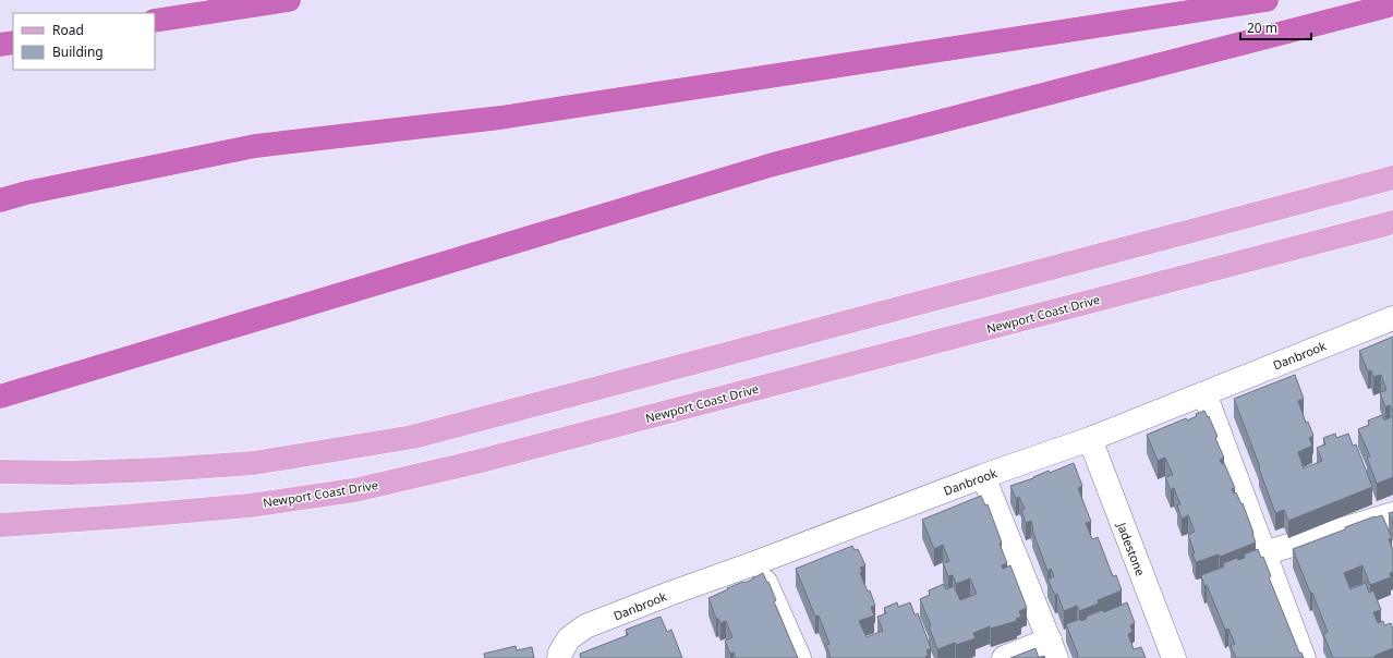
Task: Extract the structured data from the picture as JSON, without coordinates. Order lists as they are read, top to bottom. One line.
{"streets":{"main road":["Newport Coast Drive"],"street":["Danbrook","Jadestone"]},"crossings":[["Danbrook","Jadestone"]],"legend":["Road","Building"],"scale_bar":"20 m"}
